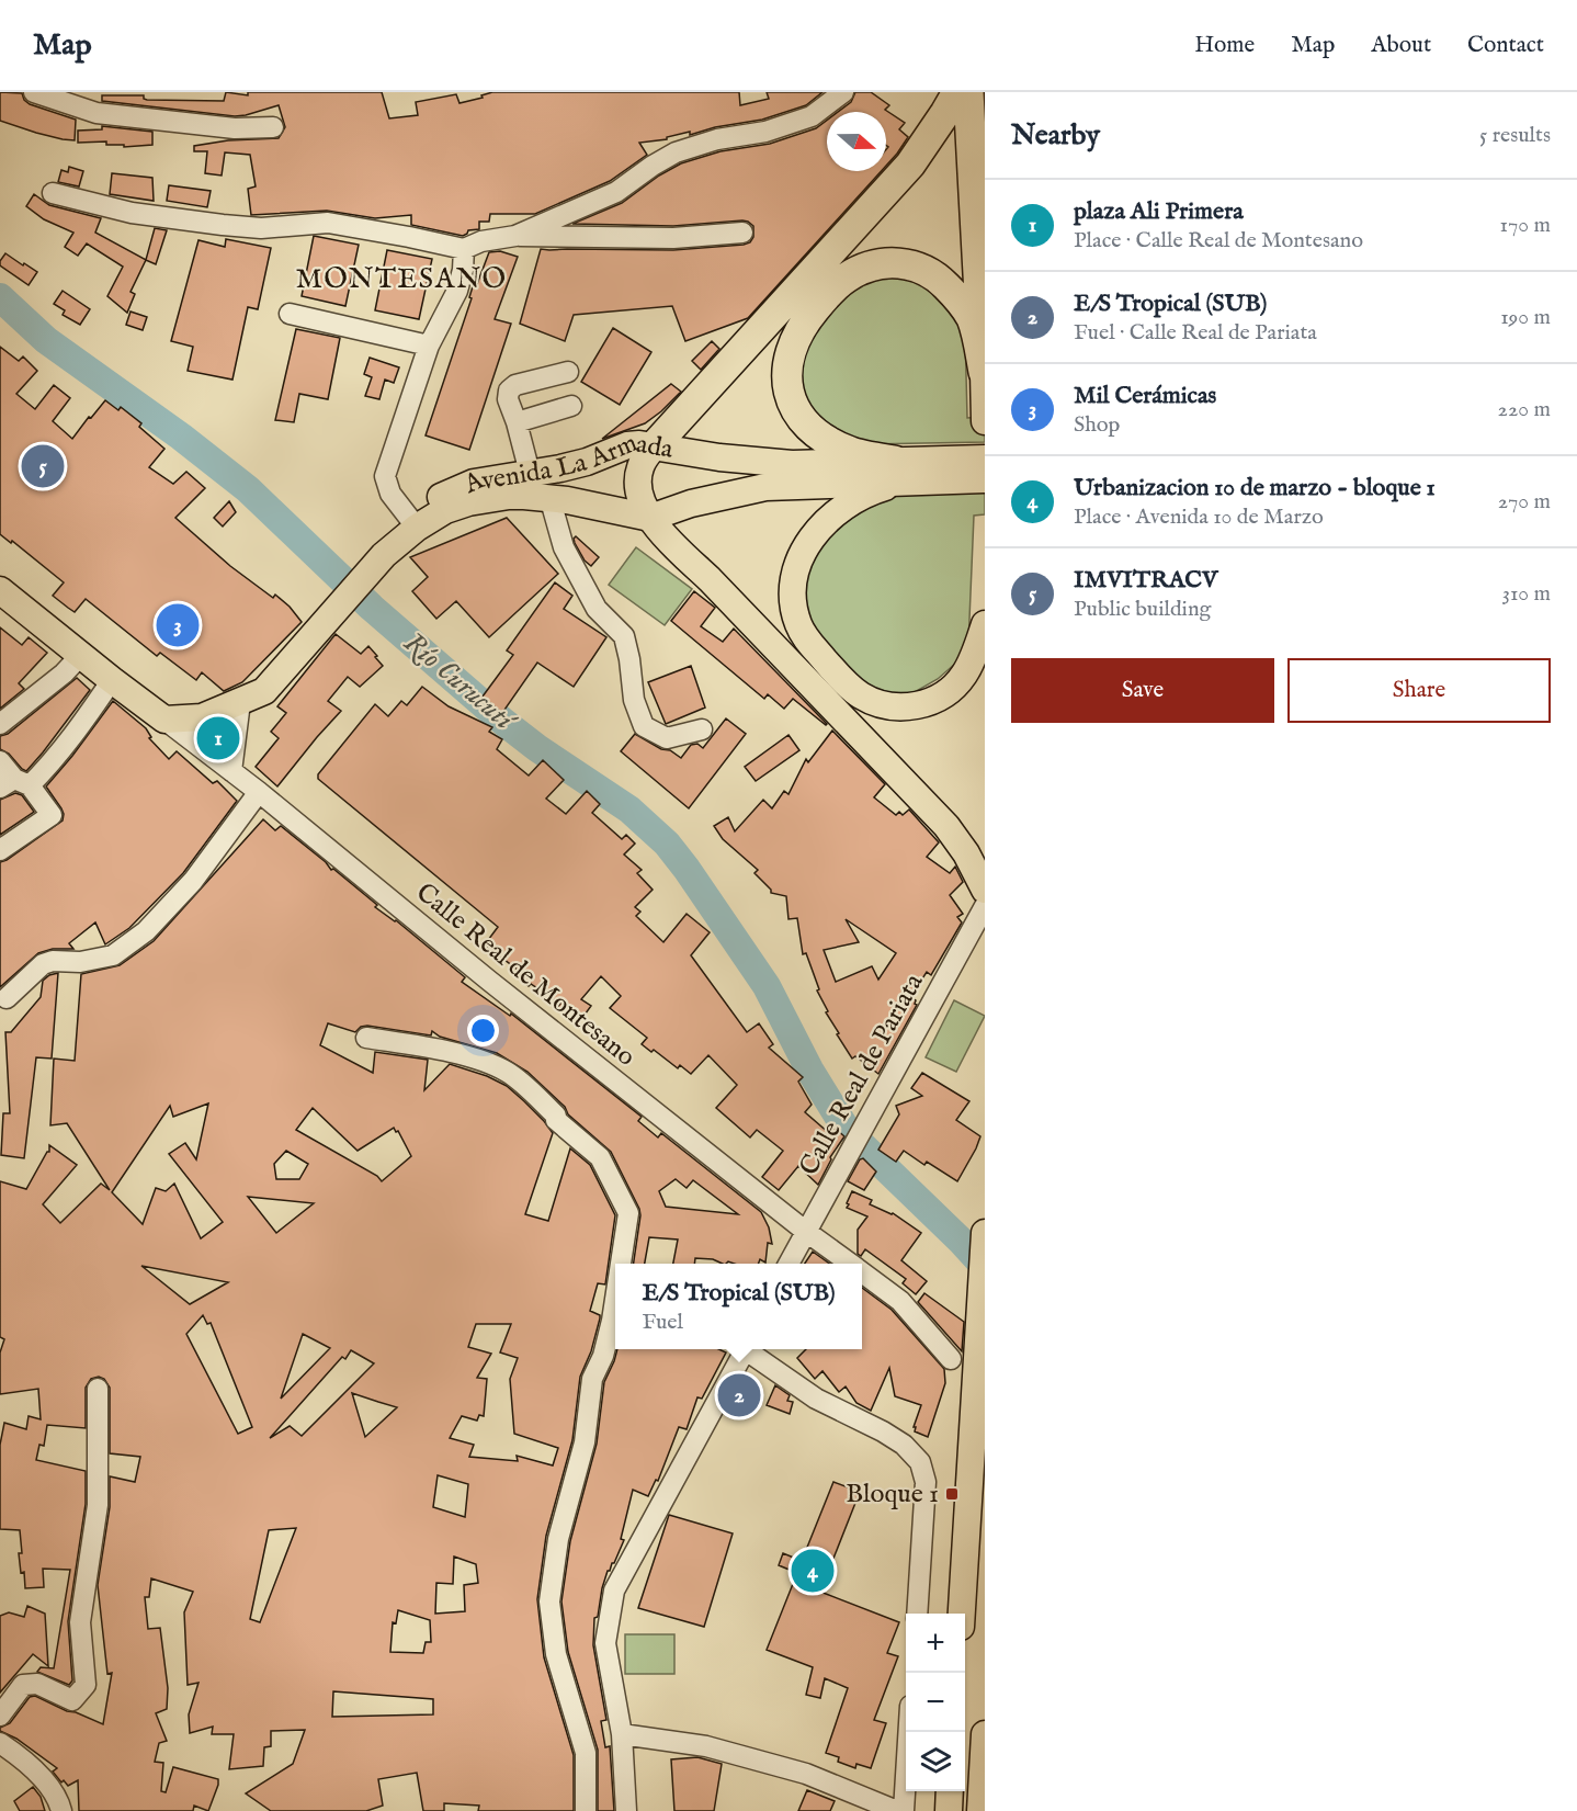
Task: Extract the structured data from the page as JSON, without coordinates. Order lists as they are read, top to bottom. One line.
{"streets":{"main road":["Avenida La Armada"],"street":["Calle Real de Montesano","Calle Real de Pariata"]},"crossings":[["Avenida La Armada","Calle Real de Montesano"],["Calle Real de Montesano","Calle Real de Pariata"]],"districts":["MONTESANO"],"water":["Río Curucutí"],"places":{"transit":["Bloque 1"]},"north":"right","page":{"header":"Map","nav":["Home","Map","About","Contact"],"heading":["Nearby","5 results"],"list":[{"mark":"1","name":"plaza Ali Primera","note":"Place · Calle Real de Montesano","value":"170 m"},{"mark":"2","name":"E/S Tropical (SUB)","note":"Fuel · Calle Real de Pariata","value":"190 m"},{"mark":"3","name":"Mil Cerámicas","note":"Shop","value":"220 m"},{"mark":"4","name":"Urbanizacion 10 de marzo - bloque 1","note":"Place · Avenida 10 de Marzo","value":"270 m"},{"mark":"5","name":"IMVITRACV","note":"Public building","value":"310 m"}],"pins":["5","3","1","2","4"],"buttons":["Save","Share"],"popup":["E/S Tropical (SUB)","Fuel"],"map_buttons":["+","−"]}}
